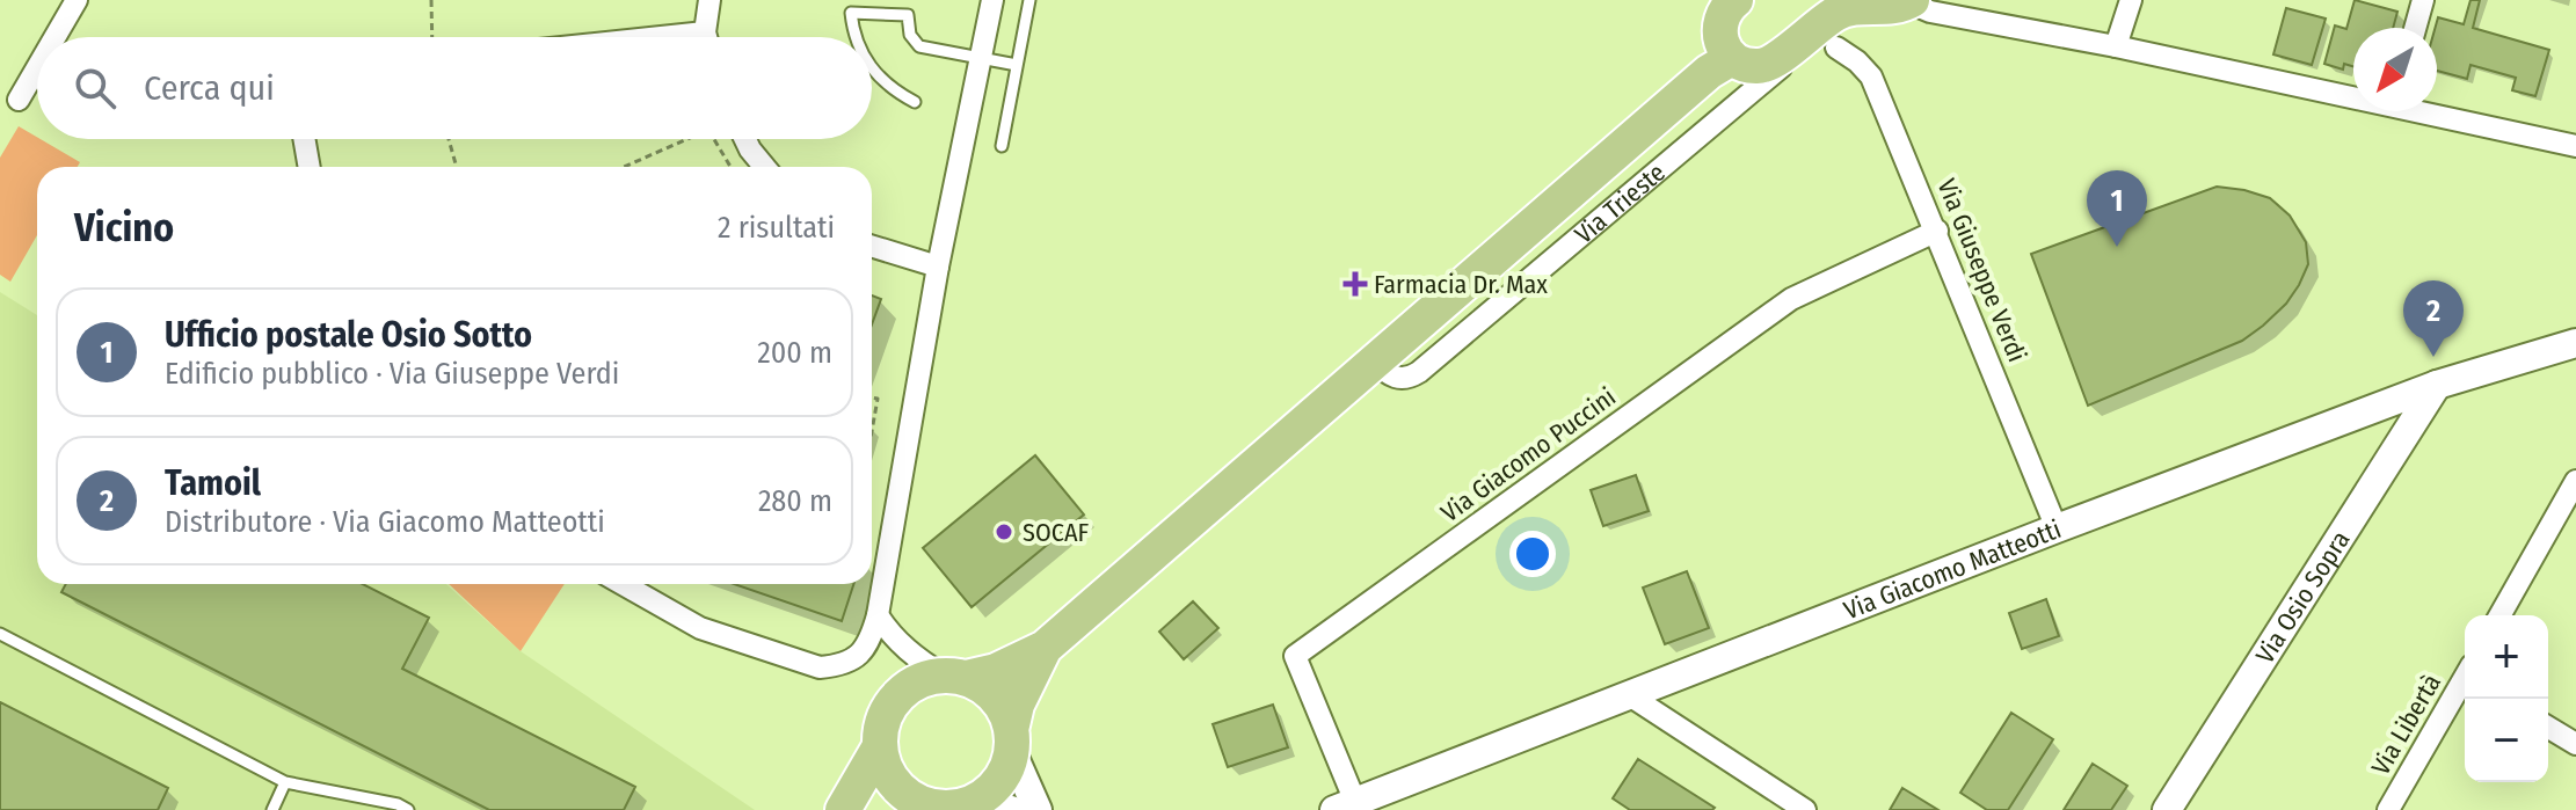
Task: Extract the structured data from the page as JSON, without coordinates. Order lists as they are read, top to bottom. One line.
{"streets":{"main road":["Via Trieste"],"street":["Via Giuseppe Verdi","Via Giacomo Puccini","Via Giacomo Matteotti","Via Osio Sopra","Via Libertà"]},"crossings":[["Via Trieste","Via Giuseppe Verdi"],["Via Giuseppe Verdi","Via Giacomo Puccini"],["Via Giuseppe Verdi","Via Giacomo Matteotti"],["Via Giacomo Puccini","Via Giacomo Matteotti"],["Via Giacomo Matteotti","Via Osio Sopra"]],"places":{"health":["Farmacia Dr. Max"],"other":["SOCAF"]},"north":"bottom left","page":{"search":"Cerca qui","heading":["Vicino","2 risultati"],"pins":["1","2"],"list":[{"mark":"1","name":"Ufficio postale Osio Sotto","note":"Edificio pubblico · Via Giuseppe Verdi","value":"200 m"},{"mark":"2","name":"Tamoil","note":"Distributore · Via Giacomo Matteotti","value":"280 m"}],"map_buttons":["+","−"]}}
